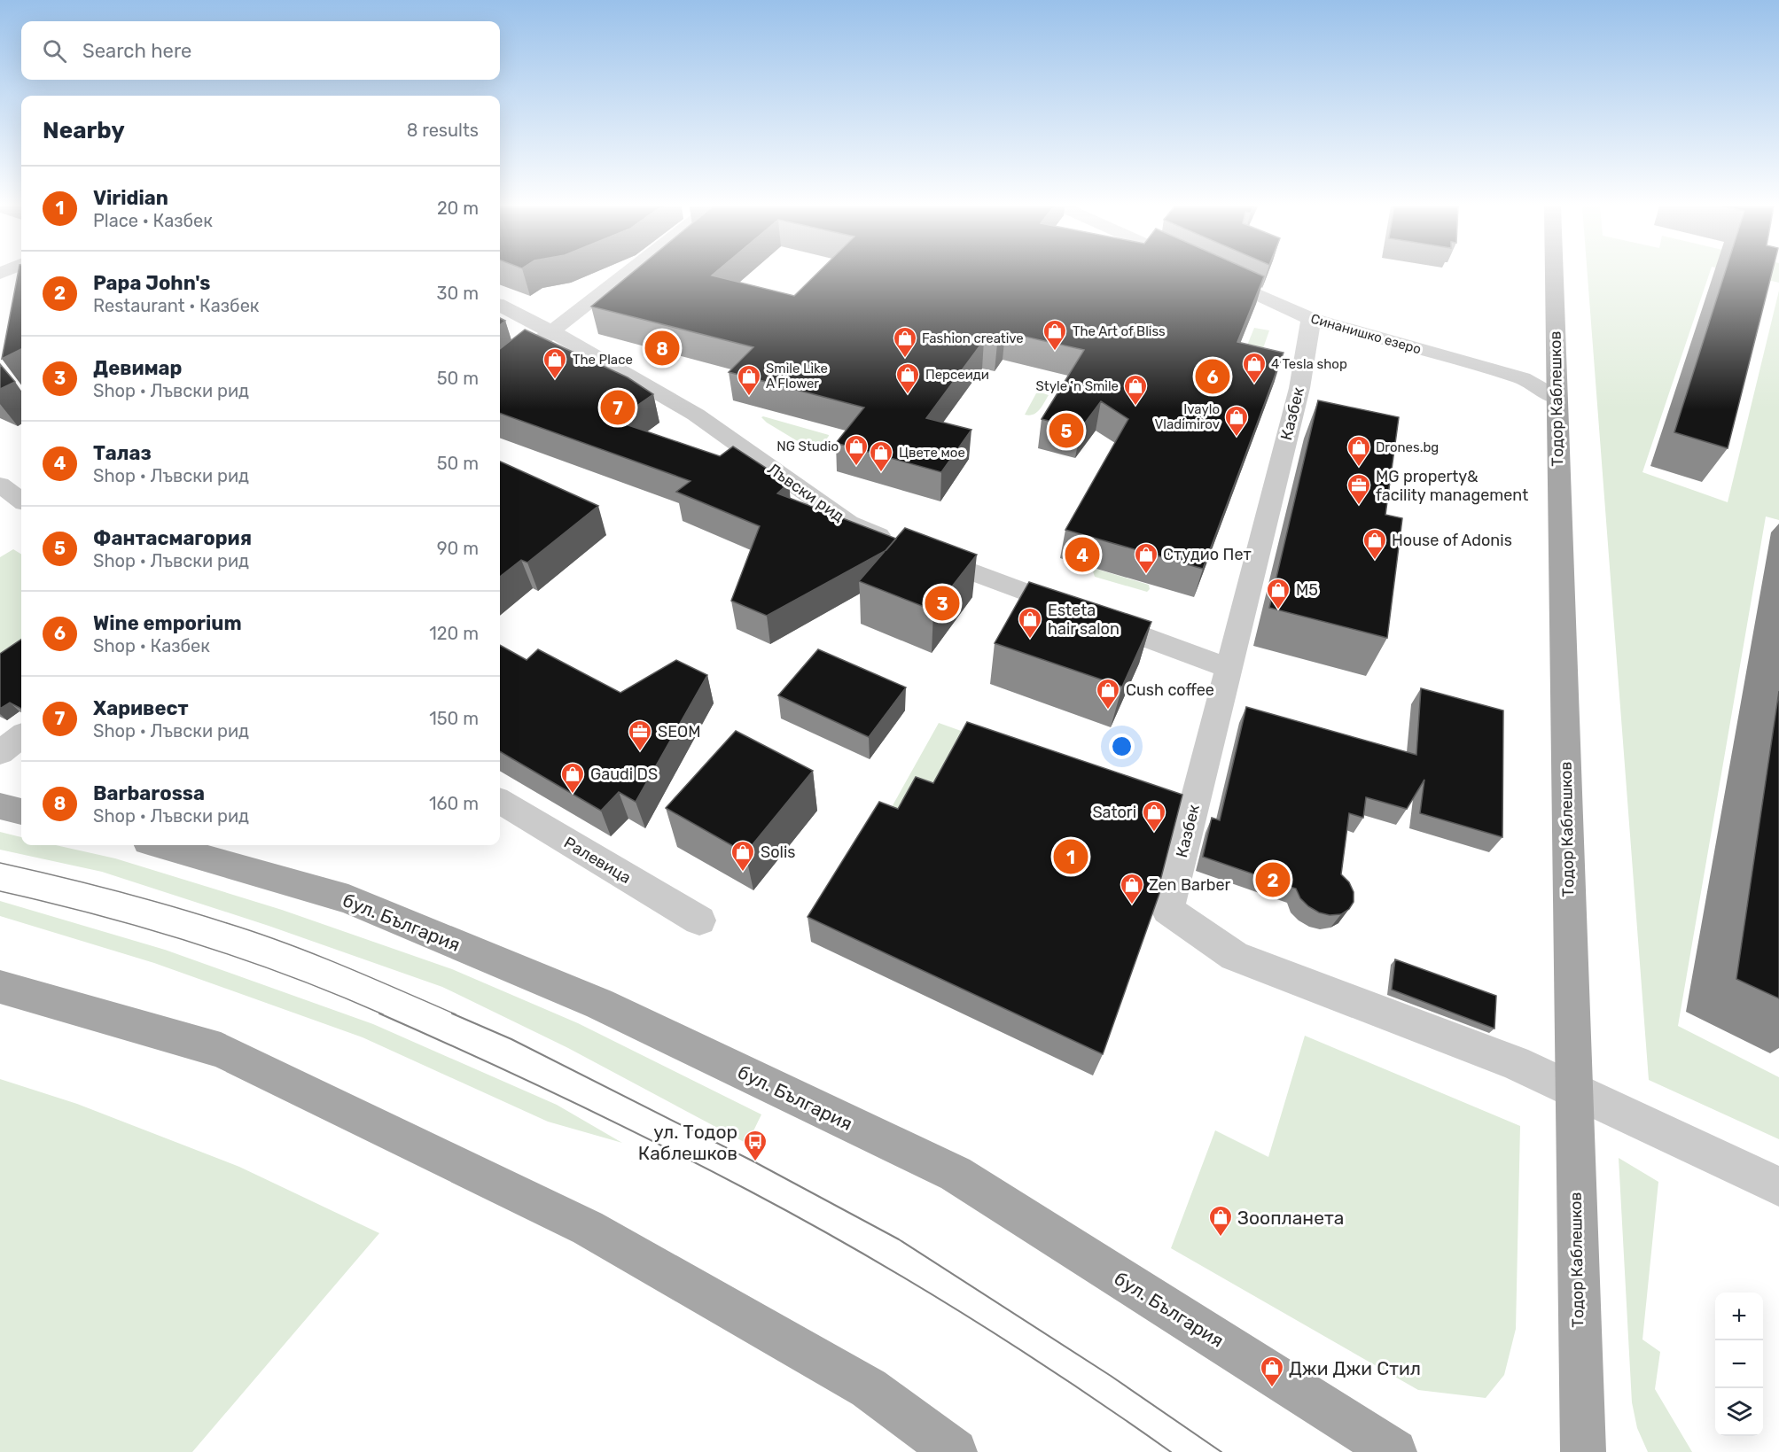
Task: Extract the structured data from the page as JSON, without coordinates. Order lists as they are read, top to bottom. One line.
{"streets":{"main road":["Тодор Каблешков","бул. България"],"street":["Синанишко езеро","Казбек","Лъвски рид","Ралевица"]},"crossings":[["Синанишко езеро","Тодор Каблешков"],["Синанишко езеро","Казбек"],["Тодор Каблешков","Казбек"],["Казбек","Лъвски рид"]],"places":{"shop":["The Art of Bliss","Fashion creative","The Place","4 Tesla shop","Персеиди","Smile Like A Flower","Style 'n Smile","Ivaylo Vladimirov","NG Studio","Drones.bg","Цвете мое","House of Adonis","Студио Пет","M5","Esteta hair salon","Cush coffee","Gaudi DS","Satori","Solis","Zen Barber","Зоопланета","Джи Джи Стил"],"office":["MG property& facility management","SEOM"],"bus stop":["ул. Тодор Каблешков"]},"page":{"search":"Search here","heading":["Nearby","8 results"],"list":[{"mark":"1","name":"Viridian","note":"Place · Казбек","value":"20 m"},{"mark":"2","name":"Papa John's","note":"Restaurant · Казбек","value":"30 m"},{"mark":"3","name":"Девимар","note":"Shop · Лъвски рид","value":"50 m"},{"mark":"4","name":"Талаз","note":"Shop · Лъвски рид","value":"50 m"},{"mark":"5","name":"Фантасмагория","note":"Shop · Лъвски рид","value":"90 m"},{"mark":"6","name":"Wine emporium","note":"Shop · Казбек","value":"120 m"},{"mark":"7","name":"Харивест","note":"Shop · Лъвски рид","value":"150 m"},{"mark":"8","name":"Barbarossa","note":"Shop · Лъвски рид","value":"160 m"}],"pins":["8","6","7","5","4","3","1","2"],"map_buttons":["+","−"]}}
